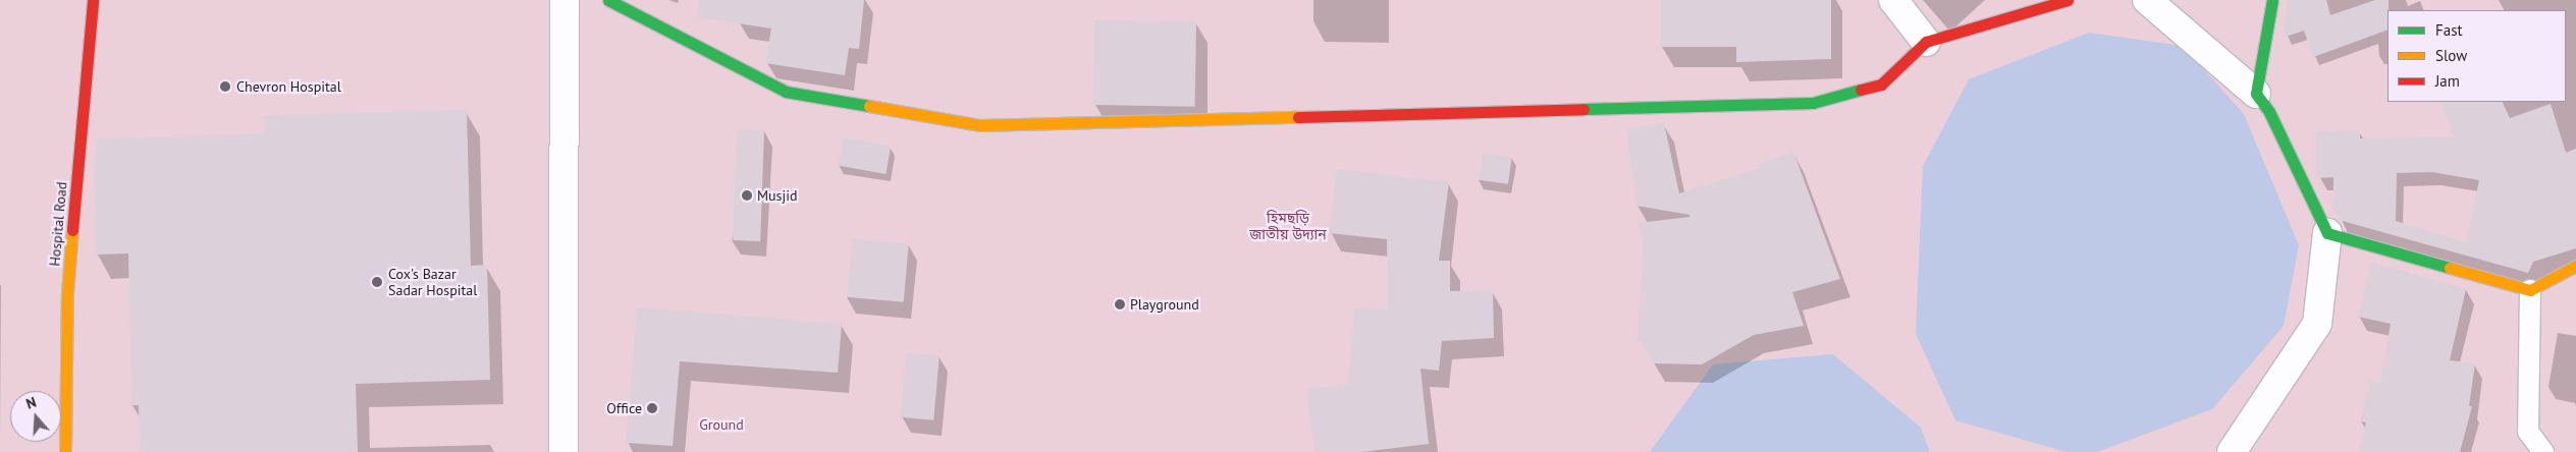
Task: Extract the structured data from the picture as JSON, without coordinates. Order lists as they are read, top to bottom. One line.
{"streets":{"street":["Hospital Road"]},"parks":["হিমছড়ি জাতীয় উদ্যান","Ground"],"places":["Chevron Hospital","Musjid","Cox's Bazar Sadar Hospital","Playground","Office"],"legend":["Fast","Slow","Jam"],"north":"top"}
